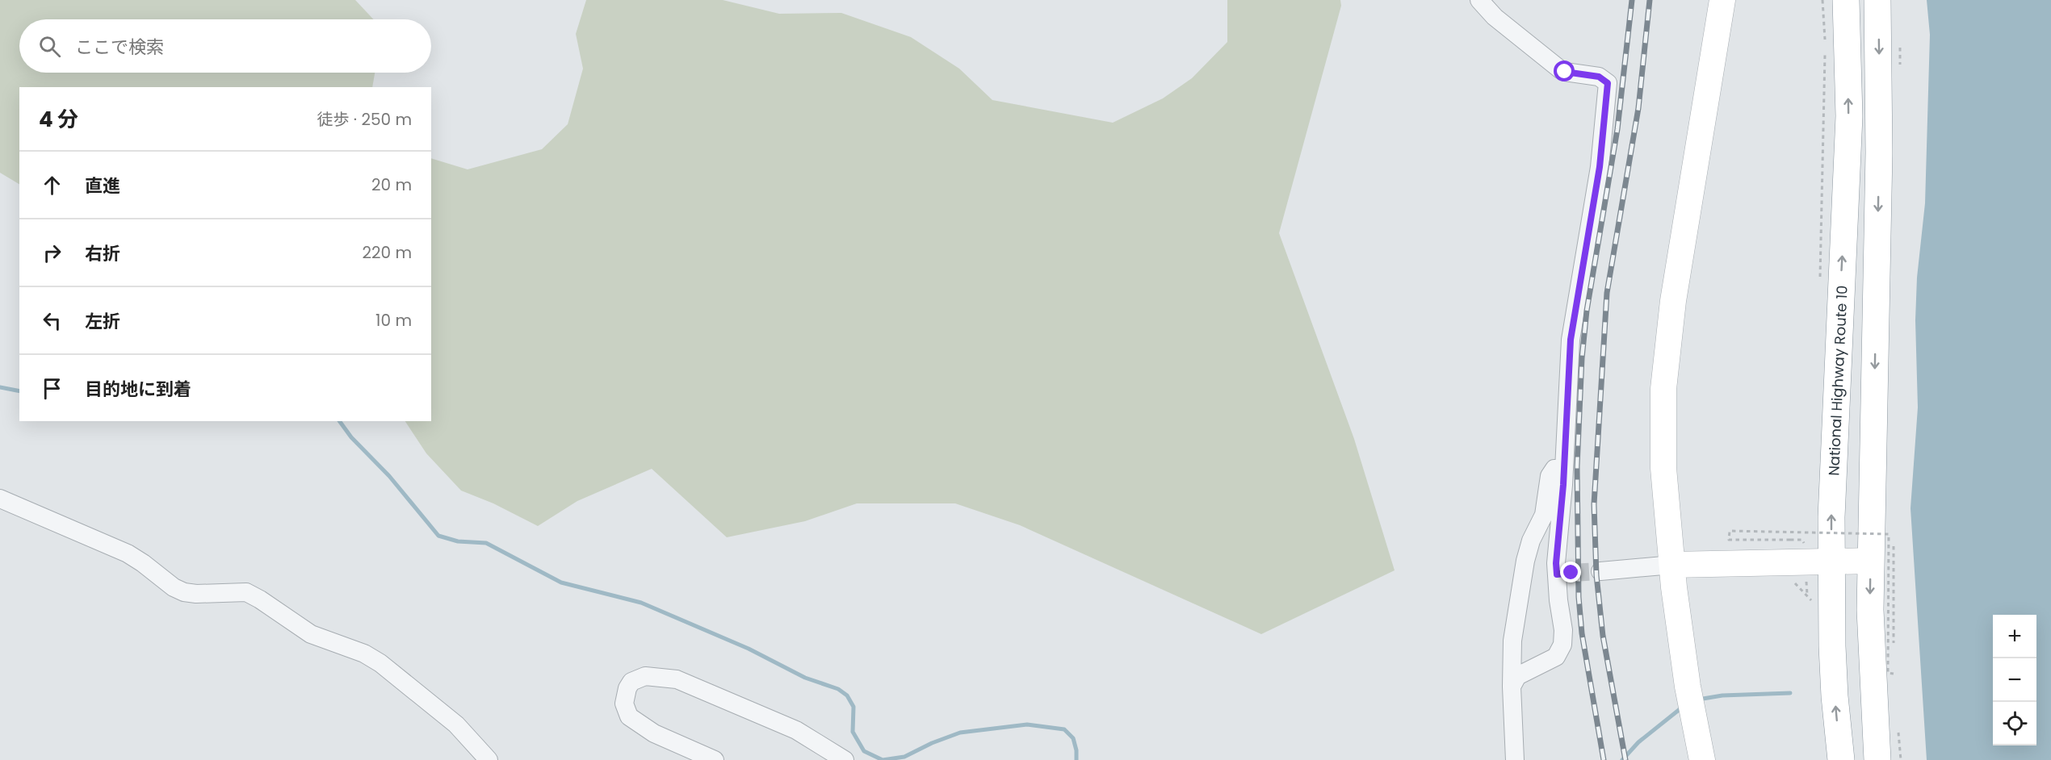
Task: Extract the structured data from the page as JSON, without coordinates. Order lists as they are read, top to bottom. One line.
{"streets":{"highway":["National Highway Route 10"]},"page":{"search":"ここで検索","heading":["4 分","徒歩 · 250 m"],"list":[["直進","20 m"],["右折","220 m"],["左折","10 m"],"目的地に到着"],"map_buttons":["+","−"]}}
